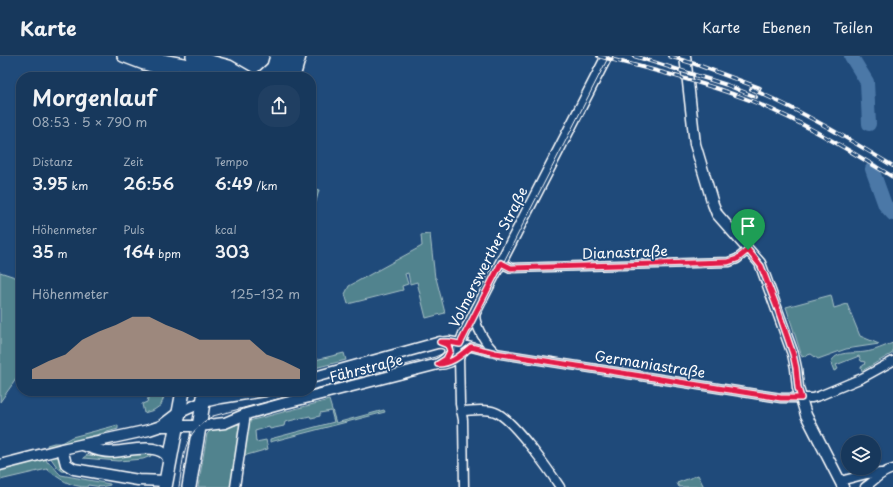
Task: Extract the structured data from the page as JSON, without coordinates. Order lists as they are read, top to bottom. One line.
{"streets":{"street":["Dianastraße","Volmerswerther Straße","Germaniastraße","Fährstraße"]},"crossings":[["Dianastraße","Volmerswerther Straße"],["Volmerswerther Straße","Germaniastraße"],["Volmerswerther Straße","Fährstraße"],["Germaniastraße","Fährstraße"]],"page":{"header":"Karte","nav":["Karte","Ebenen","Teilen"],"heading":["Morgenlauf","08:53 · 5 × 790 m"],"stats":[["Distanz","3.95 km"],["Zeit","26:56"],["Tempo","6:49 /km"],["Höhenmeter","35 m"],["Puls","164 bpm"],["kcal","303"]],"chart":["Höhenmeter","125–132 m"]}}
